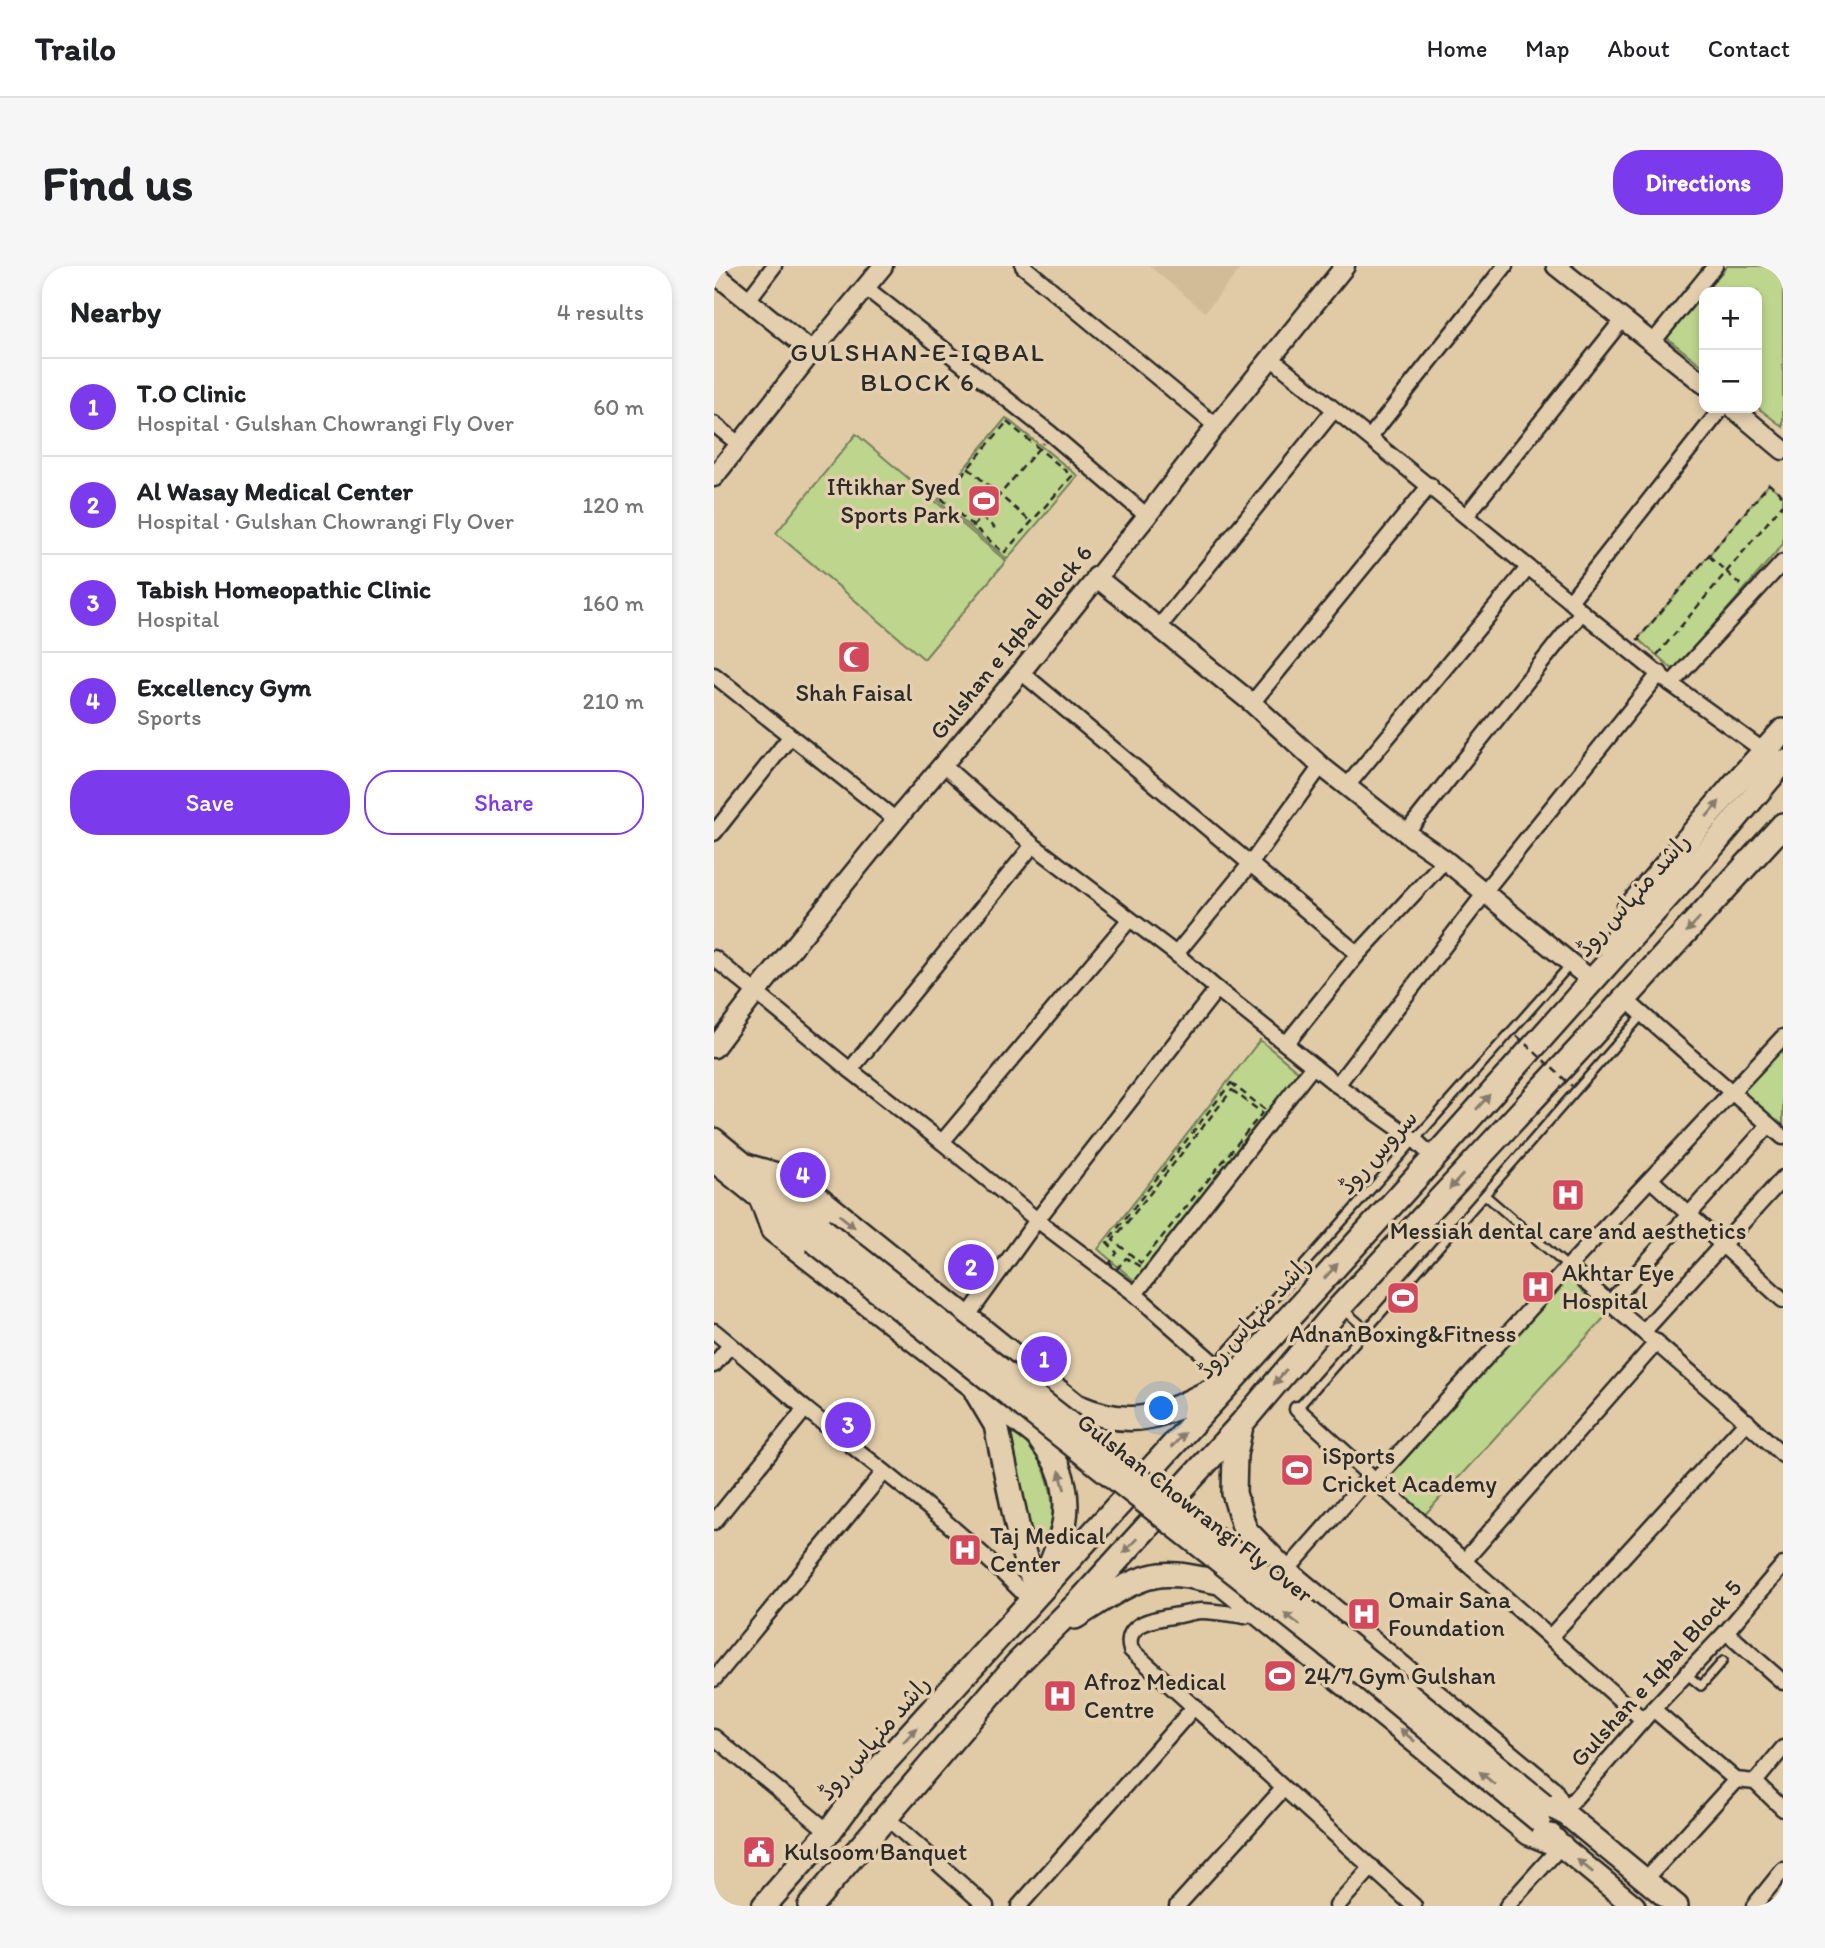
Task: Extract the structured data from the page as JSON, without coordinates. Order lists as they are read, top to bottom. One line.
{"streets":{"main road":["راشد منہاس روڈ","Gulshan Chowrangi Fly Over"],"street":["Gulshan e Iqbal Block 6","Gulshan e Iqbal Block 5"],"lane":["سروس روڈ"]},"crossings":[["Gulshan Chowrangi Fly Over","Gulshan e Iqbal Block 5"]],"districts":["GULSHAN-E-IQBAL BLOCK 6"],"places":{"sports":["Iftikhar Syed Sports Park","AdnanBoxing&Fitness","iSports Cricket Academy","24/7 Gym Gulshan"],"mosque":["Shah Faisal"],"hospital":["Messiah dental care and aesthetics","Akhtar Eye Hospital","Taj Medical Center","Omair Sana Foundation","Afroz Medical Centre"],"public building":["Kulsoom Banquet"]},"page":{"header":"Trailo","nav":["Home","Map","About","Contact"],"buttons":["Directions",["Save","Share"]],"title":"Find us","heading":["Nearby","4 results"],"map_buttons":["+","−"],"list":[{"mark":"1","name":"T.O Clinic","note":"Hospital · Gulshan Chowrangi Fly Over","value":"60 m"},{"mark":"2","name":"Al Wasay Medical Center","note":"Hospital · Gulshan Chowrangi Fly Over","value":"120 m"},{"mark":"3","name":"Tabish Homeopathic Clinic","note":"Hospital","value":"160 m"},{"mark":"4","name":"Excellency Gym","note":"Sports","value":"210 m"}],"pins":["4","2","1","3"]}}
